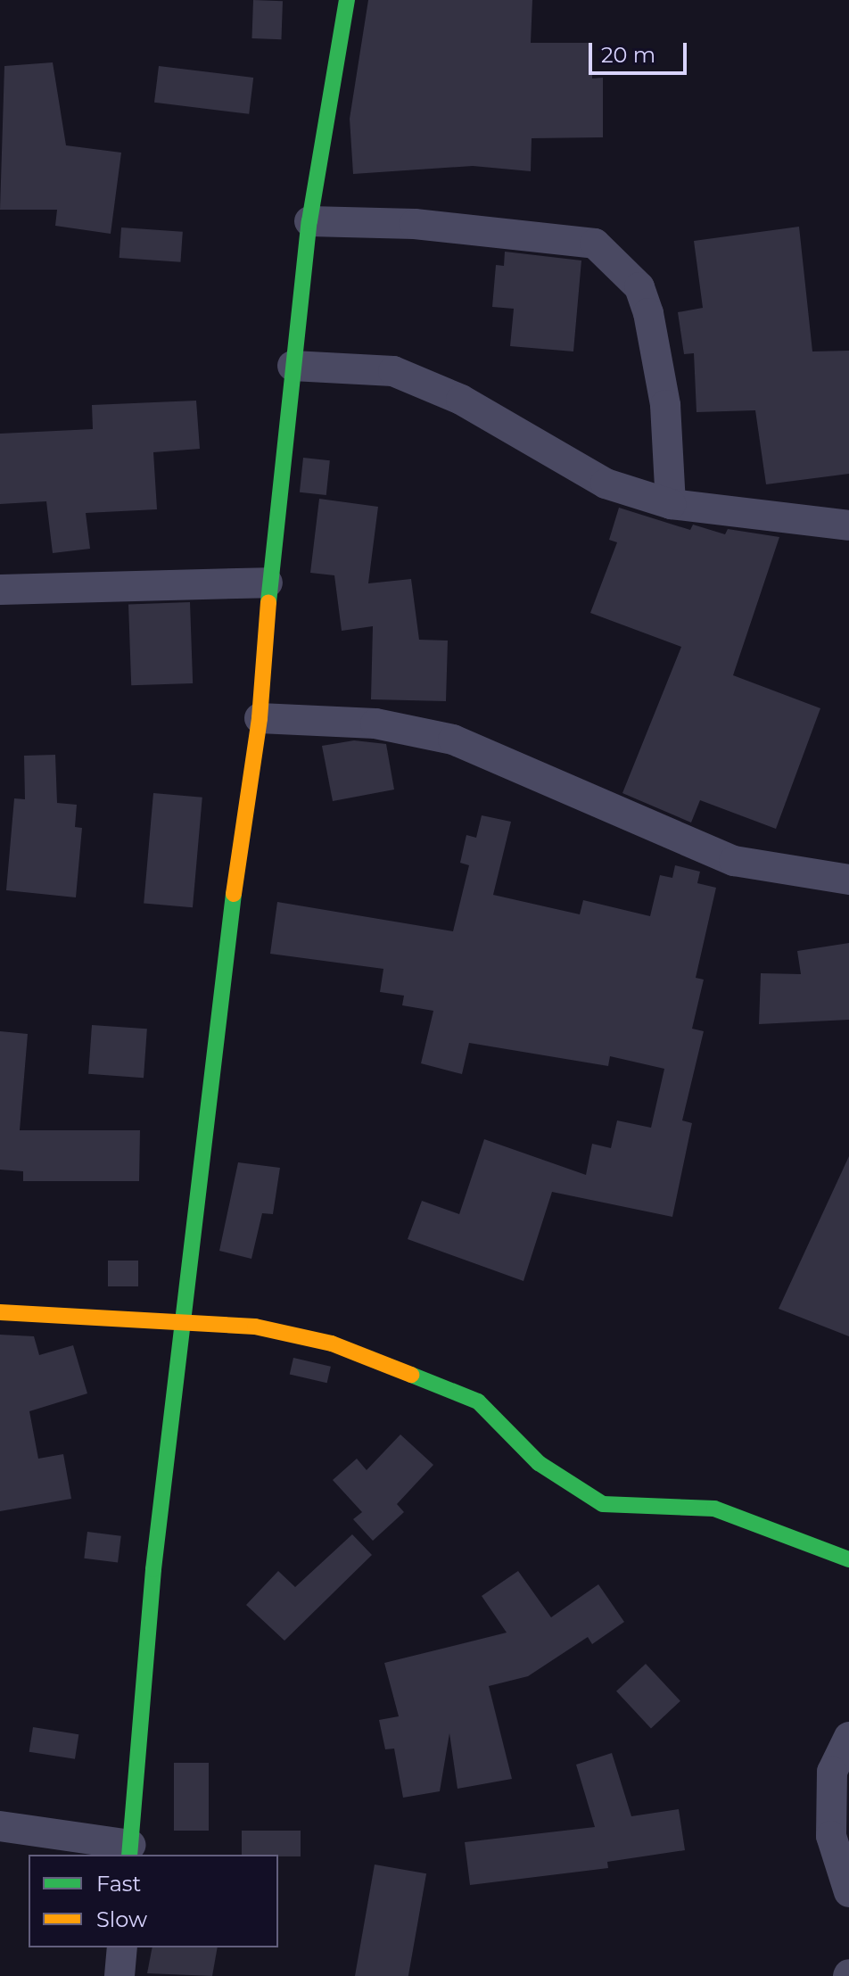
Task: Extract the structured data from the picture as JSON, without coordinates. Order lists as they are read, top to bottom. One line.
{"legend":["Fast","Slow"],"scale_bar":"20 m"}
